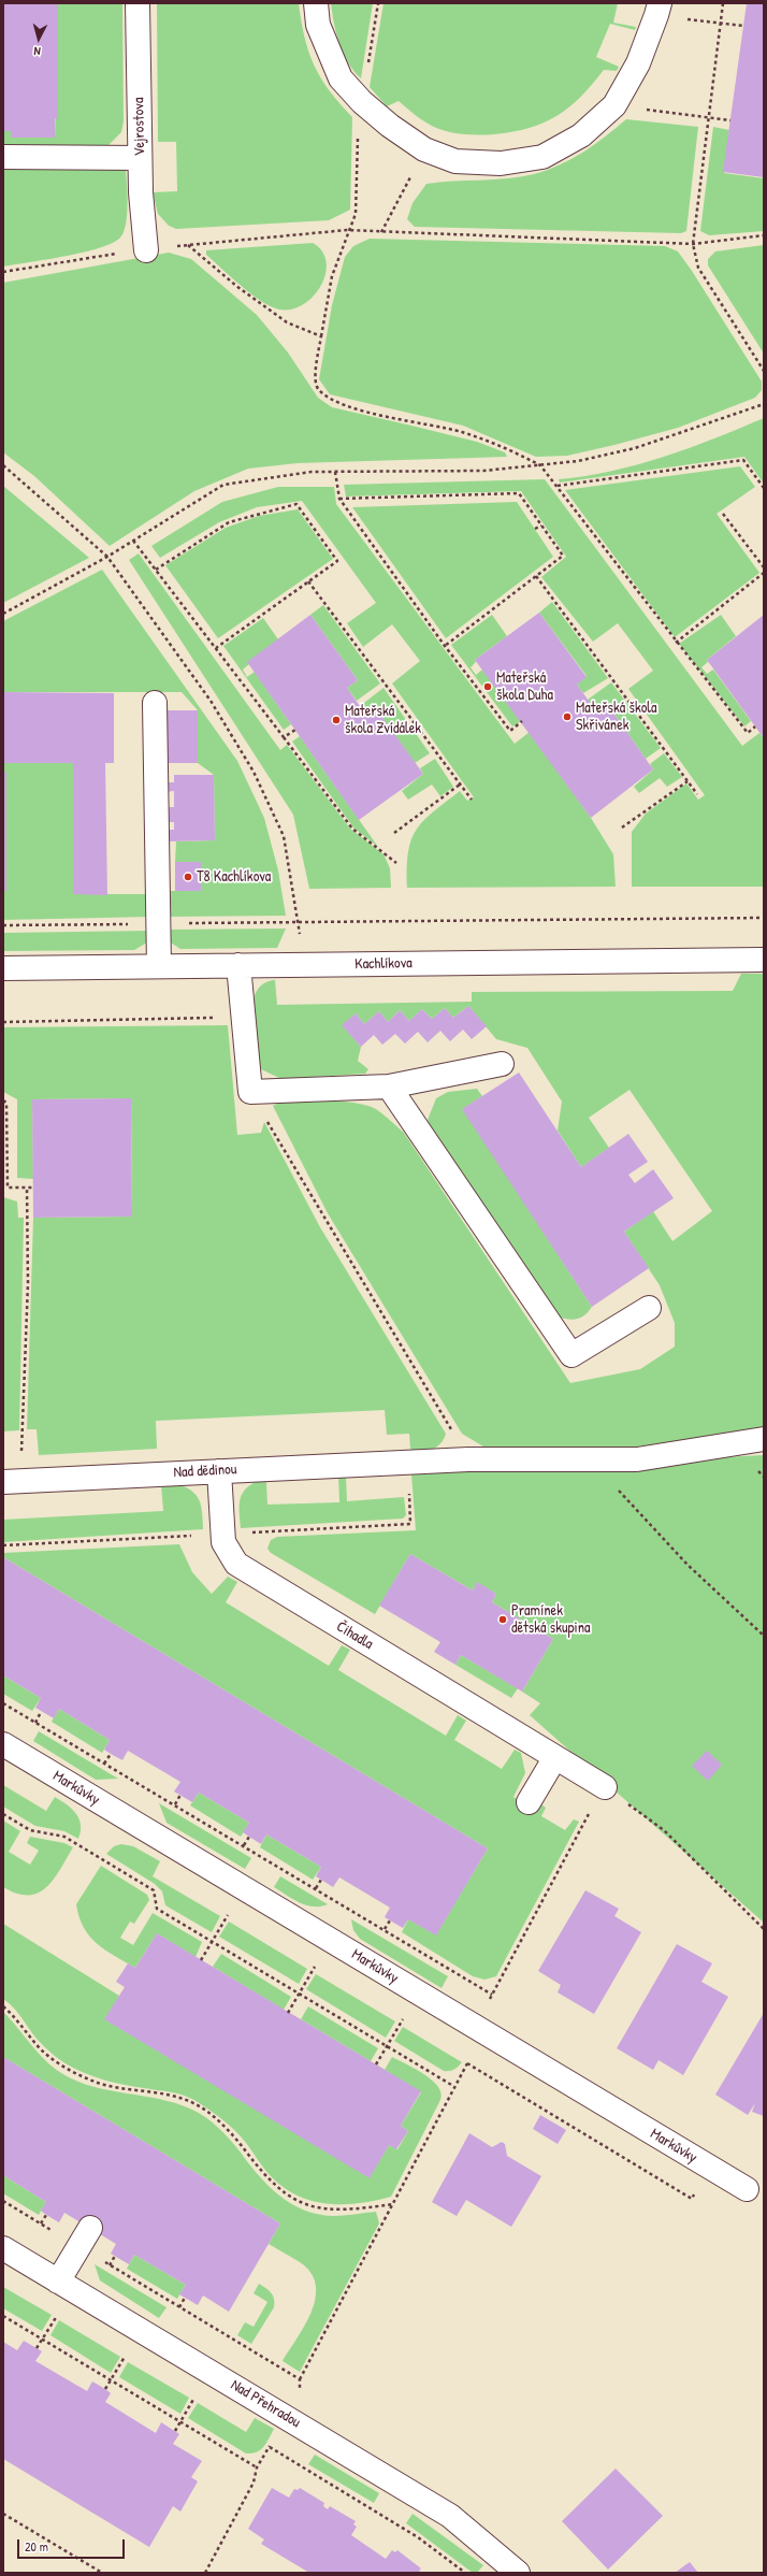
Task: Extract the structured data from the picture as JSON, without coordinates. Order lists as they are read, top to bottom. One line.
{"streets":{"street":["Vejrostova","Kachlíkova","Nad dědinou","Čihadla","Markůvky","Nad Přehradou"]},"crossings":[["Nad dědinou","Čihadla"]],"places":["Mateřská škola Duha","Mateřská škola Skřivánek","Mateřská škola Zvídálek","T8 Kachlíkova","Pramínek dětská skupina"],"scale_bar":"20 m","north":"bottom"}
